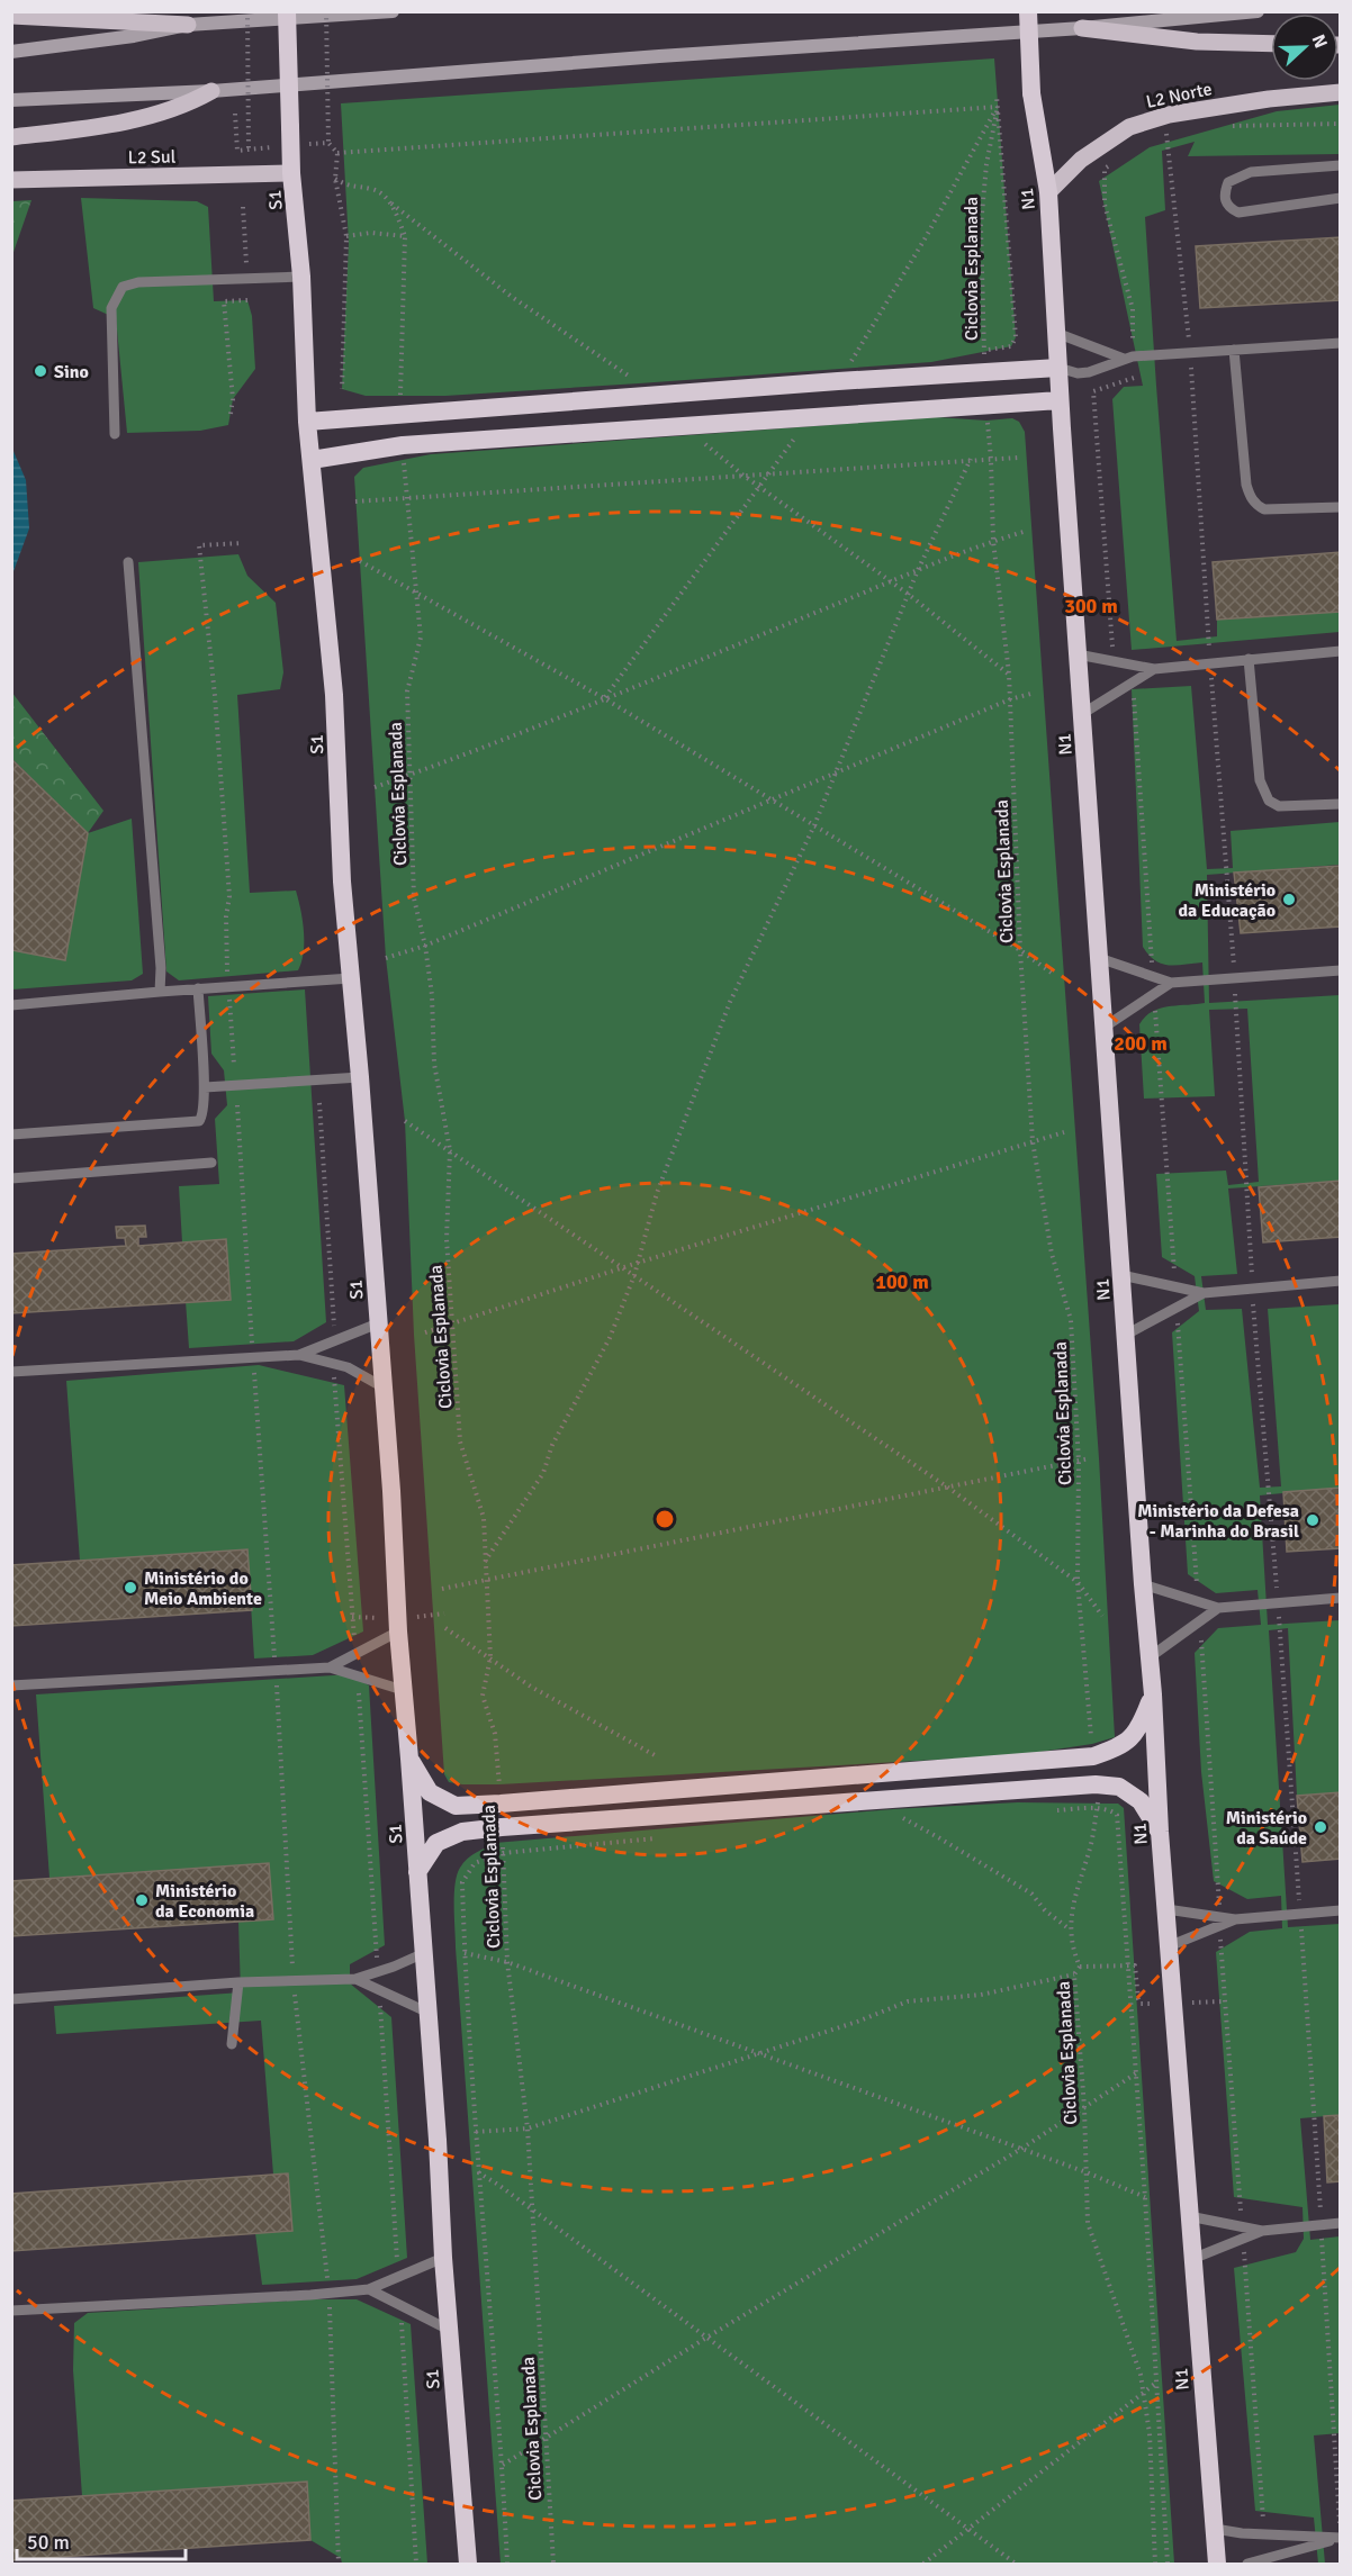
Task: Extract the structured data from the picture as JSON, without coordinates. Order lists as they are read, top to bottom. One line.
{"streets":{"highway":["N1","S1"],"main road":["L2 Norte","L2 Sul"],"path":["Ciclovia Esplanada"]},"crossings":[["L2 Norte","N1"],["L2 Sul","S1"]],"places":["Sino","Ministério da Educação","Ministério da Defesa - Marinha do Brasil","Ministério do Meio Ambiente","Ministério da Saúde","Ministério da Economia"],"scale_bar":"50 m","north":"right","rings":["300 m","200 m","100 m"]}
